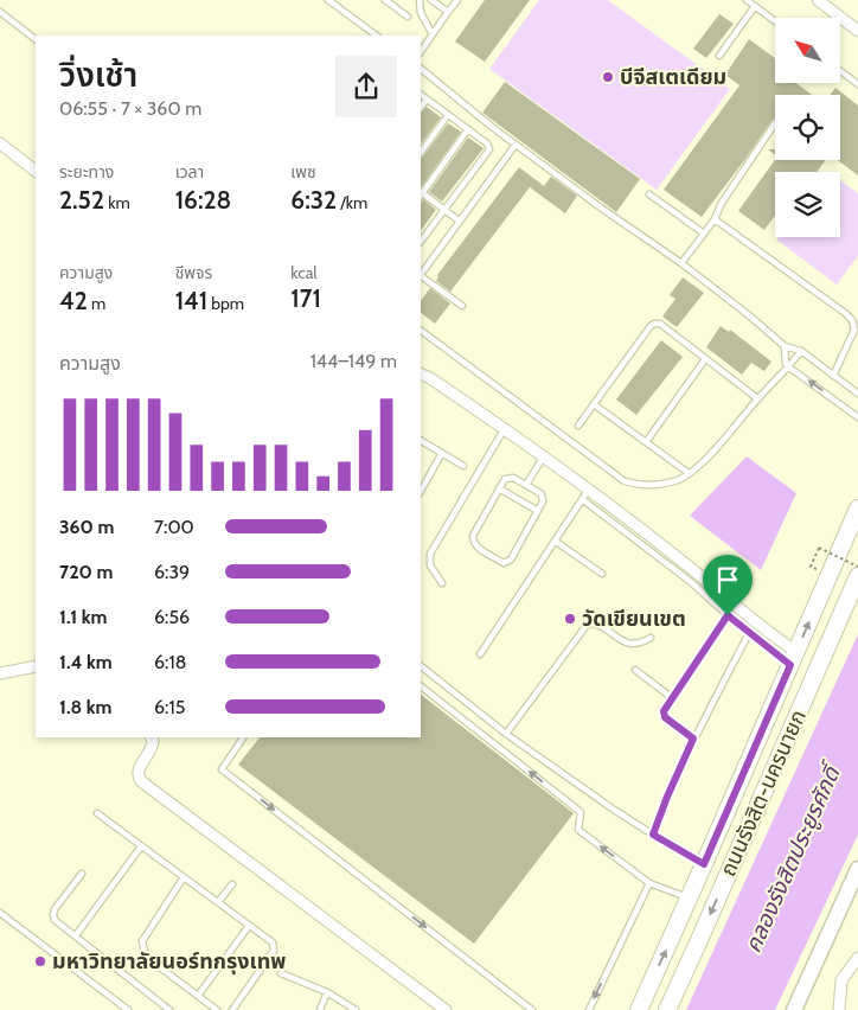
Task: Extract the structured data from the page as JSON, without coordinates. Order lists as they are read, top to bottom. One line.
{"streets":{"main road":["ถนนรังสิต-นครนายก"]},"water":["คลองรังสิตประยูรศักดิ์"],"places":["บีจีสเตเดียม","วัดเขียนเขต","มหาวิทยาลัยนอร์ทกรุงเทพ"],"north":"top left","page":{"heading":["วิ่งเช้า","06:55 · 7 × 360 m"],"stats":[["ระยะทาง","2.52 km"],["เวลา","16:28"],["เพซ","6:32 /km"],["ความสูง","42 m"],["ชีพจร","141 bpm"],["kcal","171"]],"chart":["ความสูง","144–149 m"],"list":[{"name":"360 m","note":"7:00"},{"name":"720 m","note":"6:39"},{"name":"1.1 km","note":"6:56"},{"name":"1.4 km","note":"6:18"},{"name":"1.8 km","note":"6:15"}]}}
